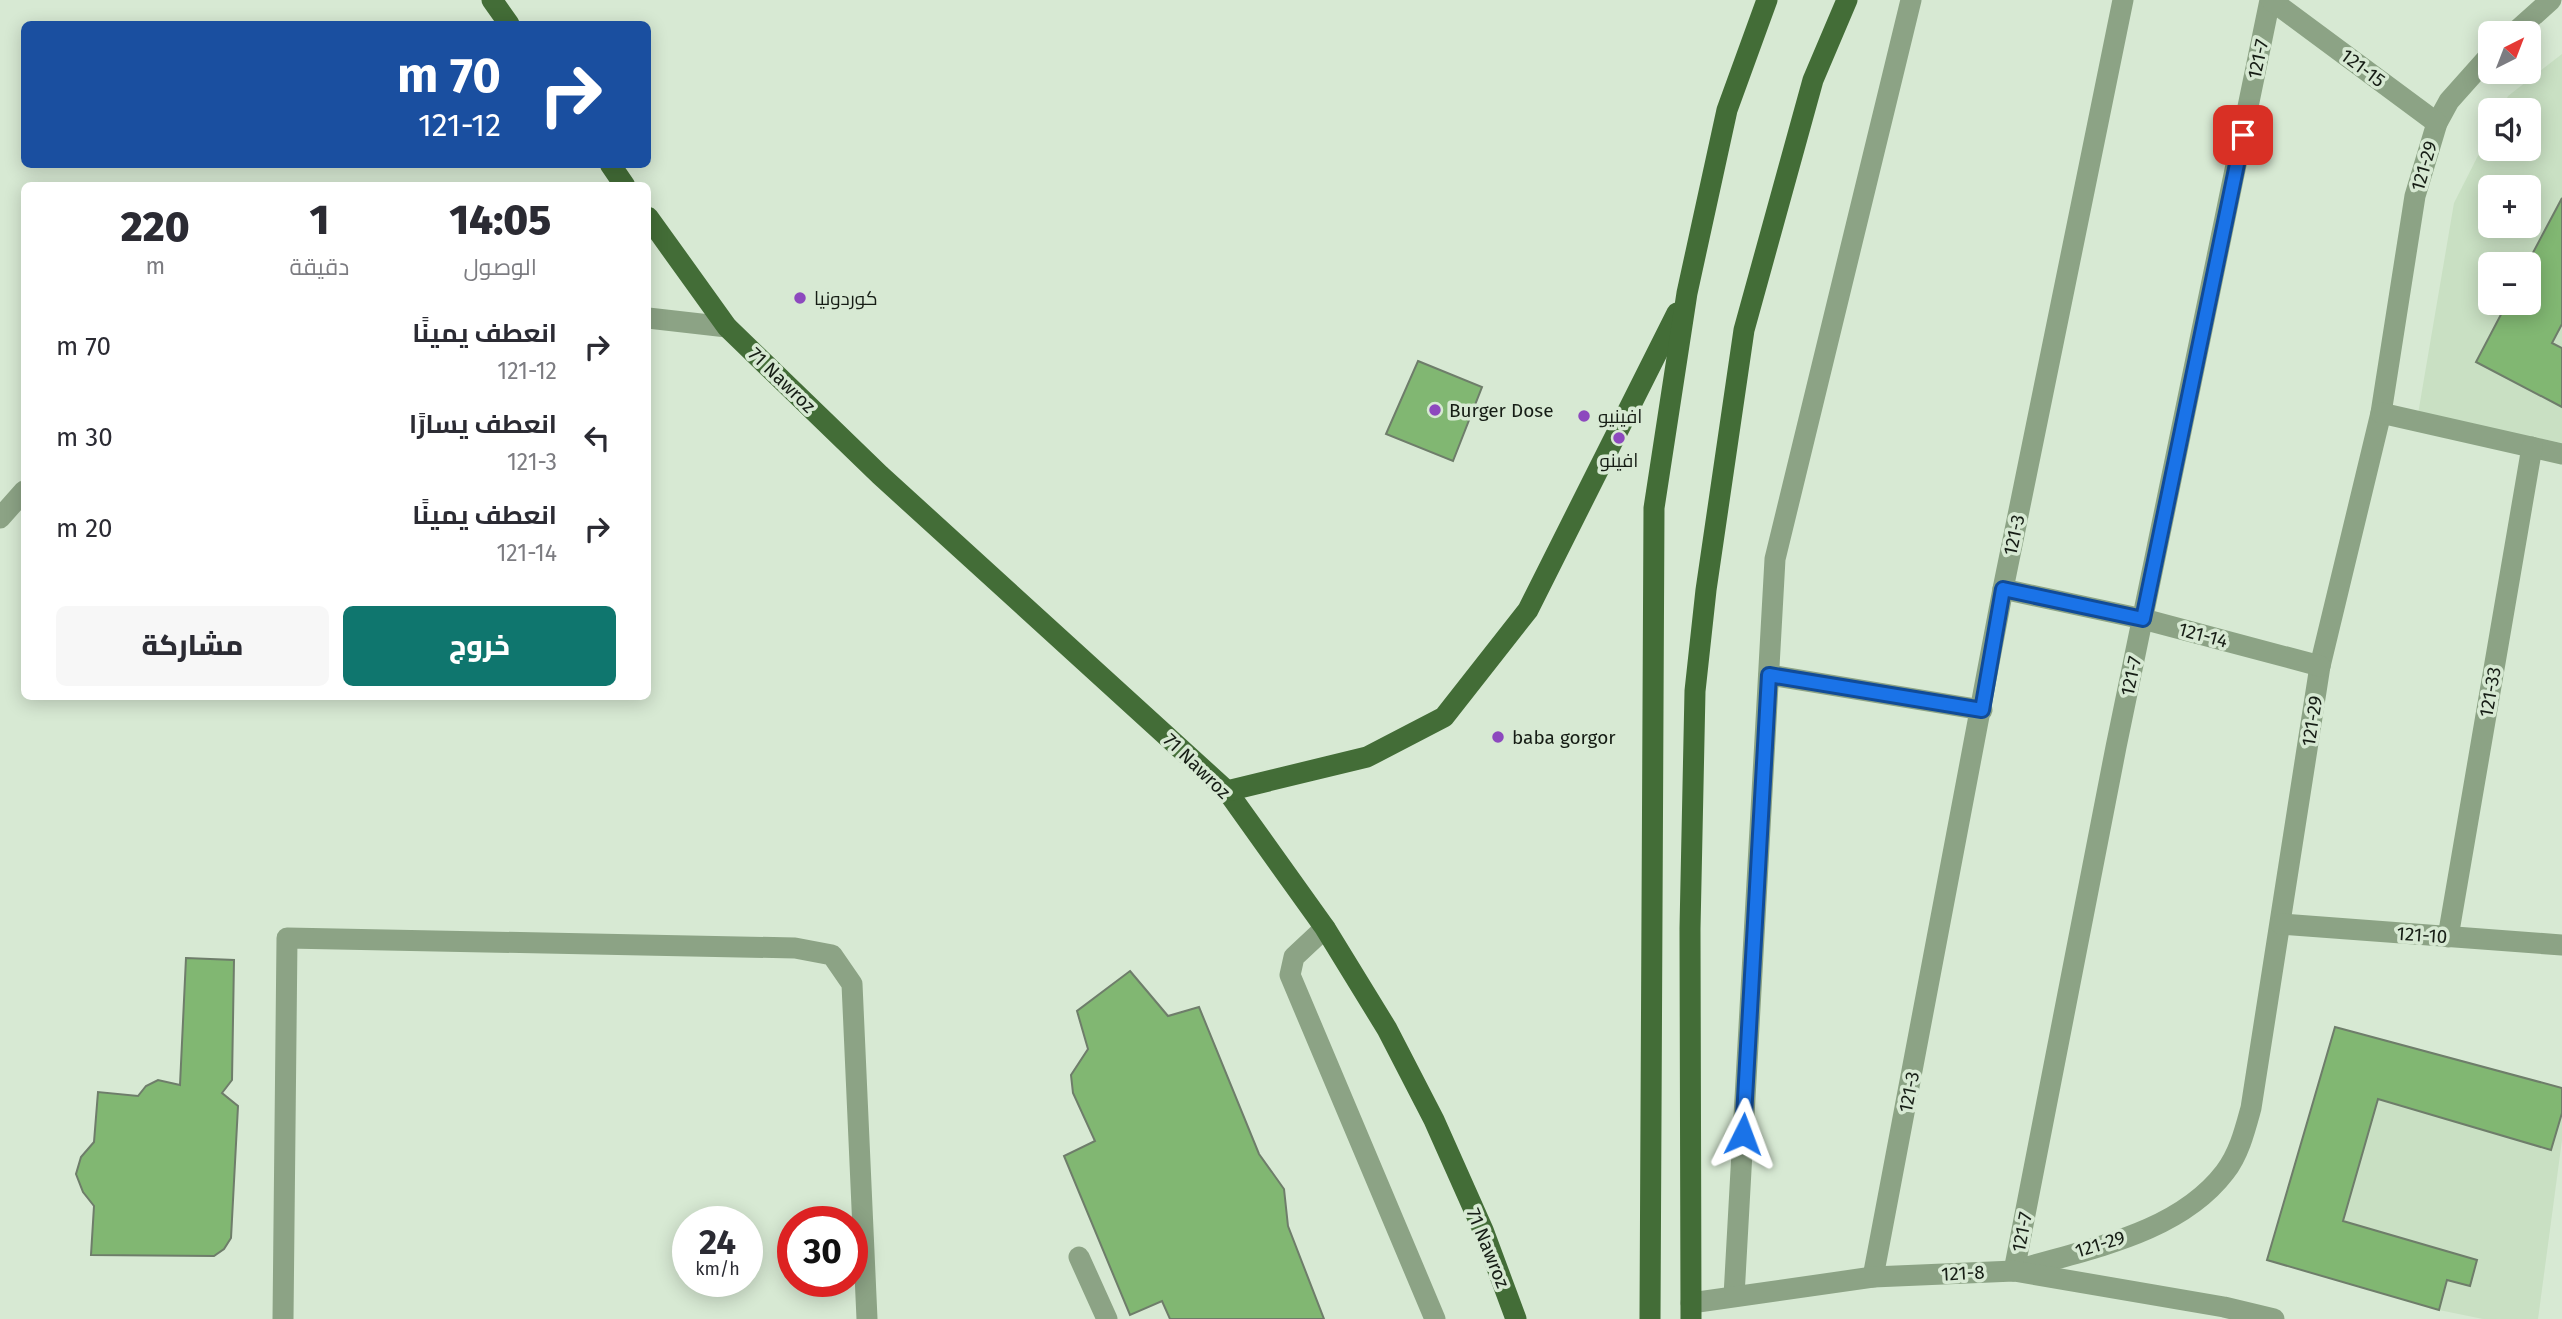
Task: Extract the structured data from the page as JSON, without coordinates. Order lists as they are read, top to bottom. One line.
{"streets":{"main road":["71 Nawroz"],"street":["121-7","121-15","121-29","121-3","121-14","121-33","121-10","121-8"]},"crossings":[["121-7","121-15"],["121-7","121-29"],["121-7","121-14"],["121-7","121-8"],["121-15","121-29"],["121-29","121-14"],["121-29","121-10"],["121-29","121-8"],["121-3","121-14"],["121-3","121-8"],["121-33","121-10"]],"places":["كوردونيا","Burger Dose","افينيو","افينو","baba gorgor"],"north":"top right","page":{"map_buttons":["+","−"],"turn":["70 m","121-12"],"eta":["14:05","الوصول","1","دقيقة","220","m"],"list":[{"name":"انعطف يمينًا","note":"121-12","value":"70 m"},{"name":"انعطف يسارًا","note":"121-3","value":"30 m"},{"name":"انعطف يمينًا","note":"121-14","value":"20 m"}],"buttons":["خروج","مشاركة"],"speed":"24 km/h","limit":"30"}}
